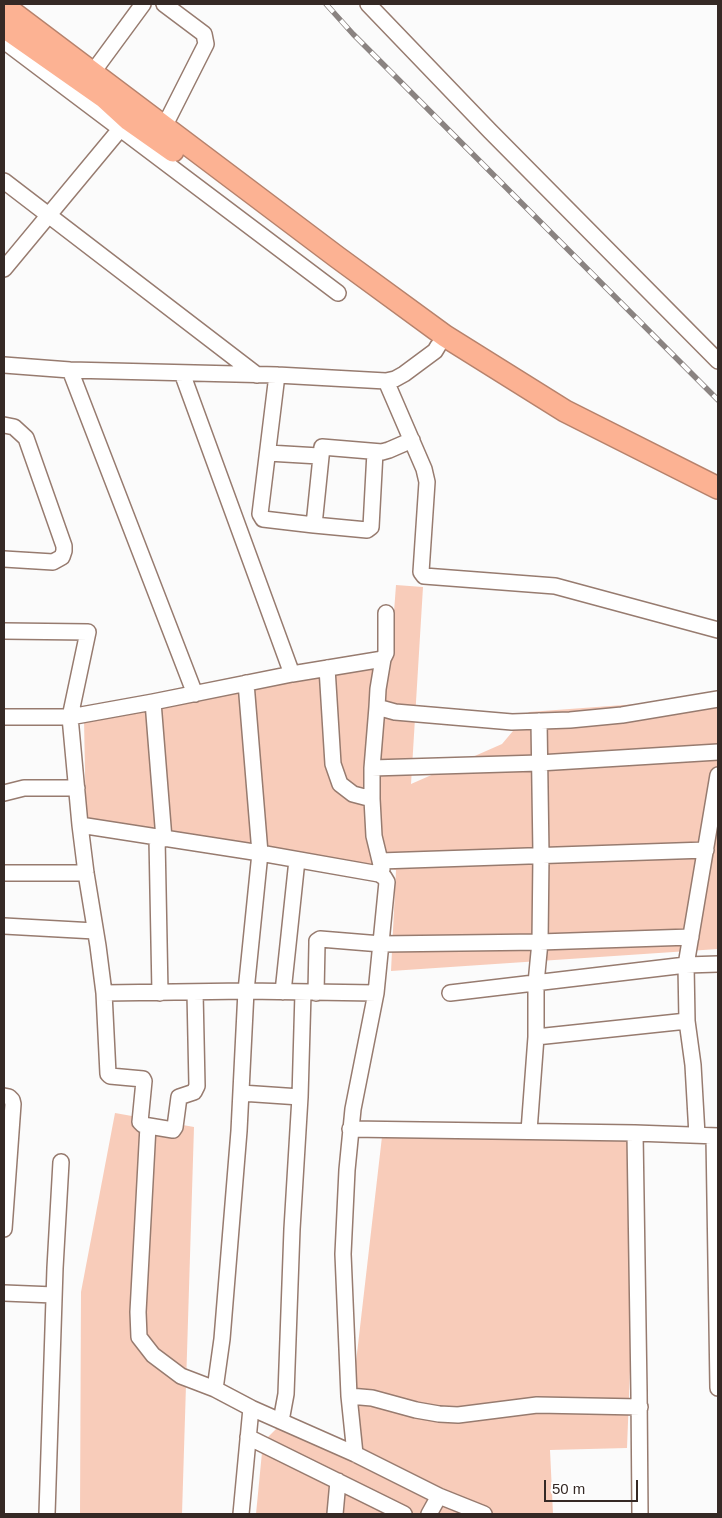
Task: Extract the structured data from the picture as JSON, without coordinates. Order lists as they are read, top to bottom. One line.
{"scale_bar":"50 m"}
